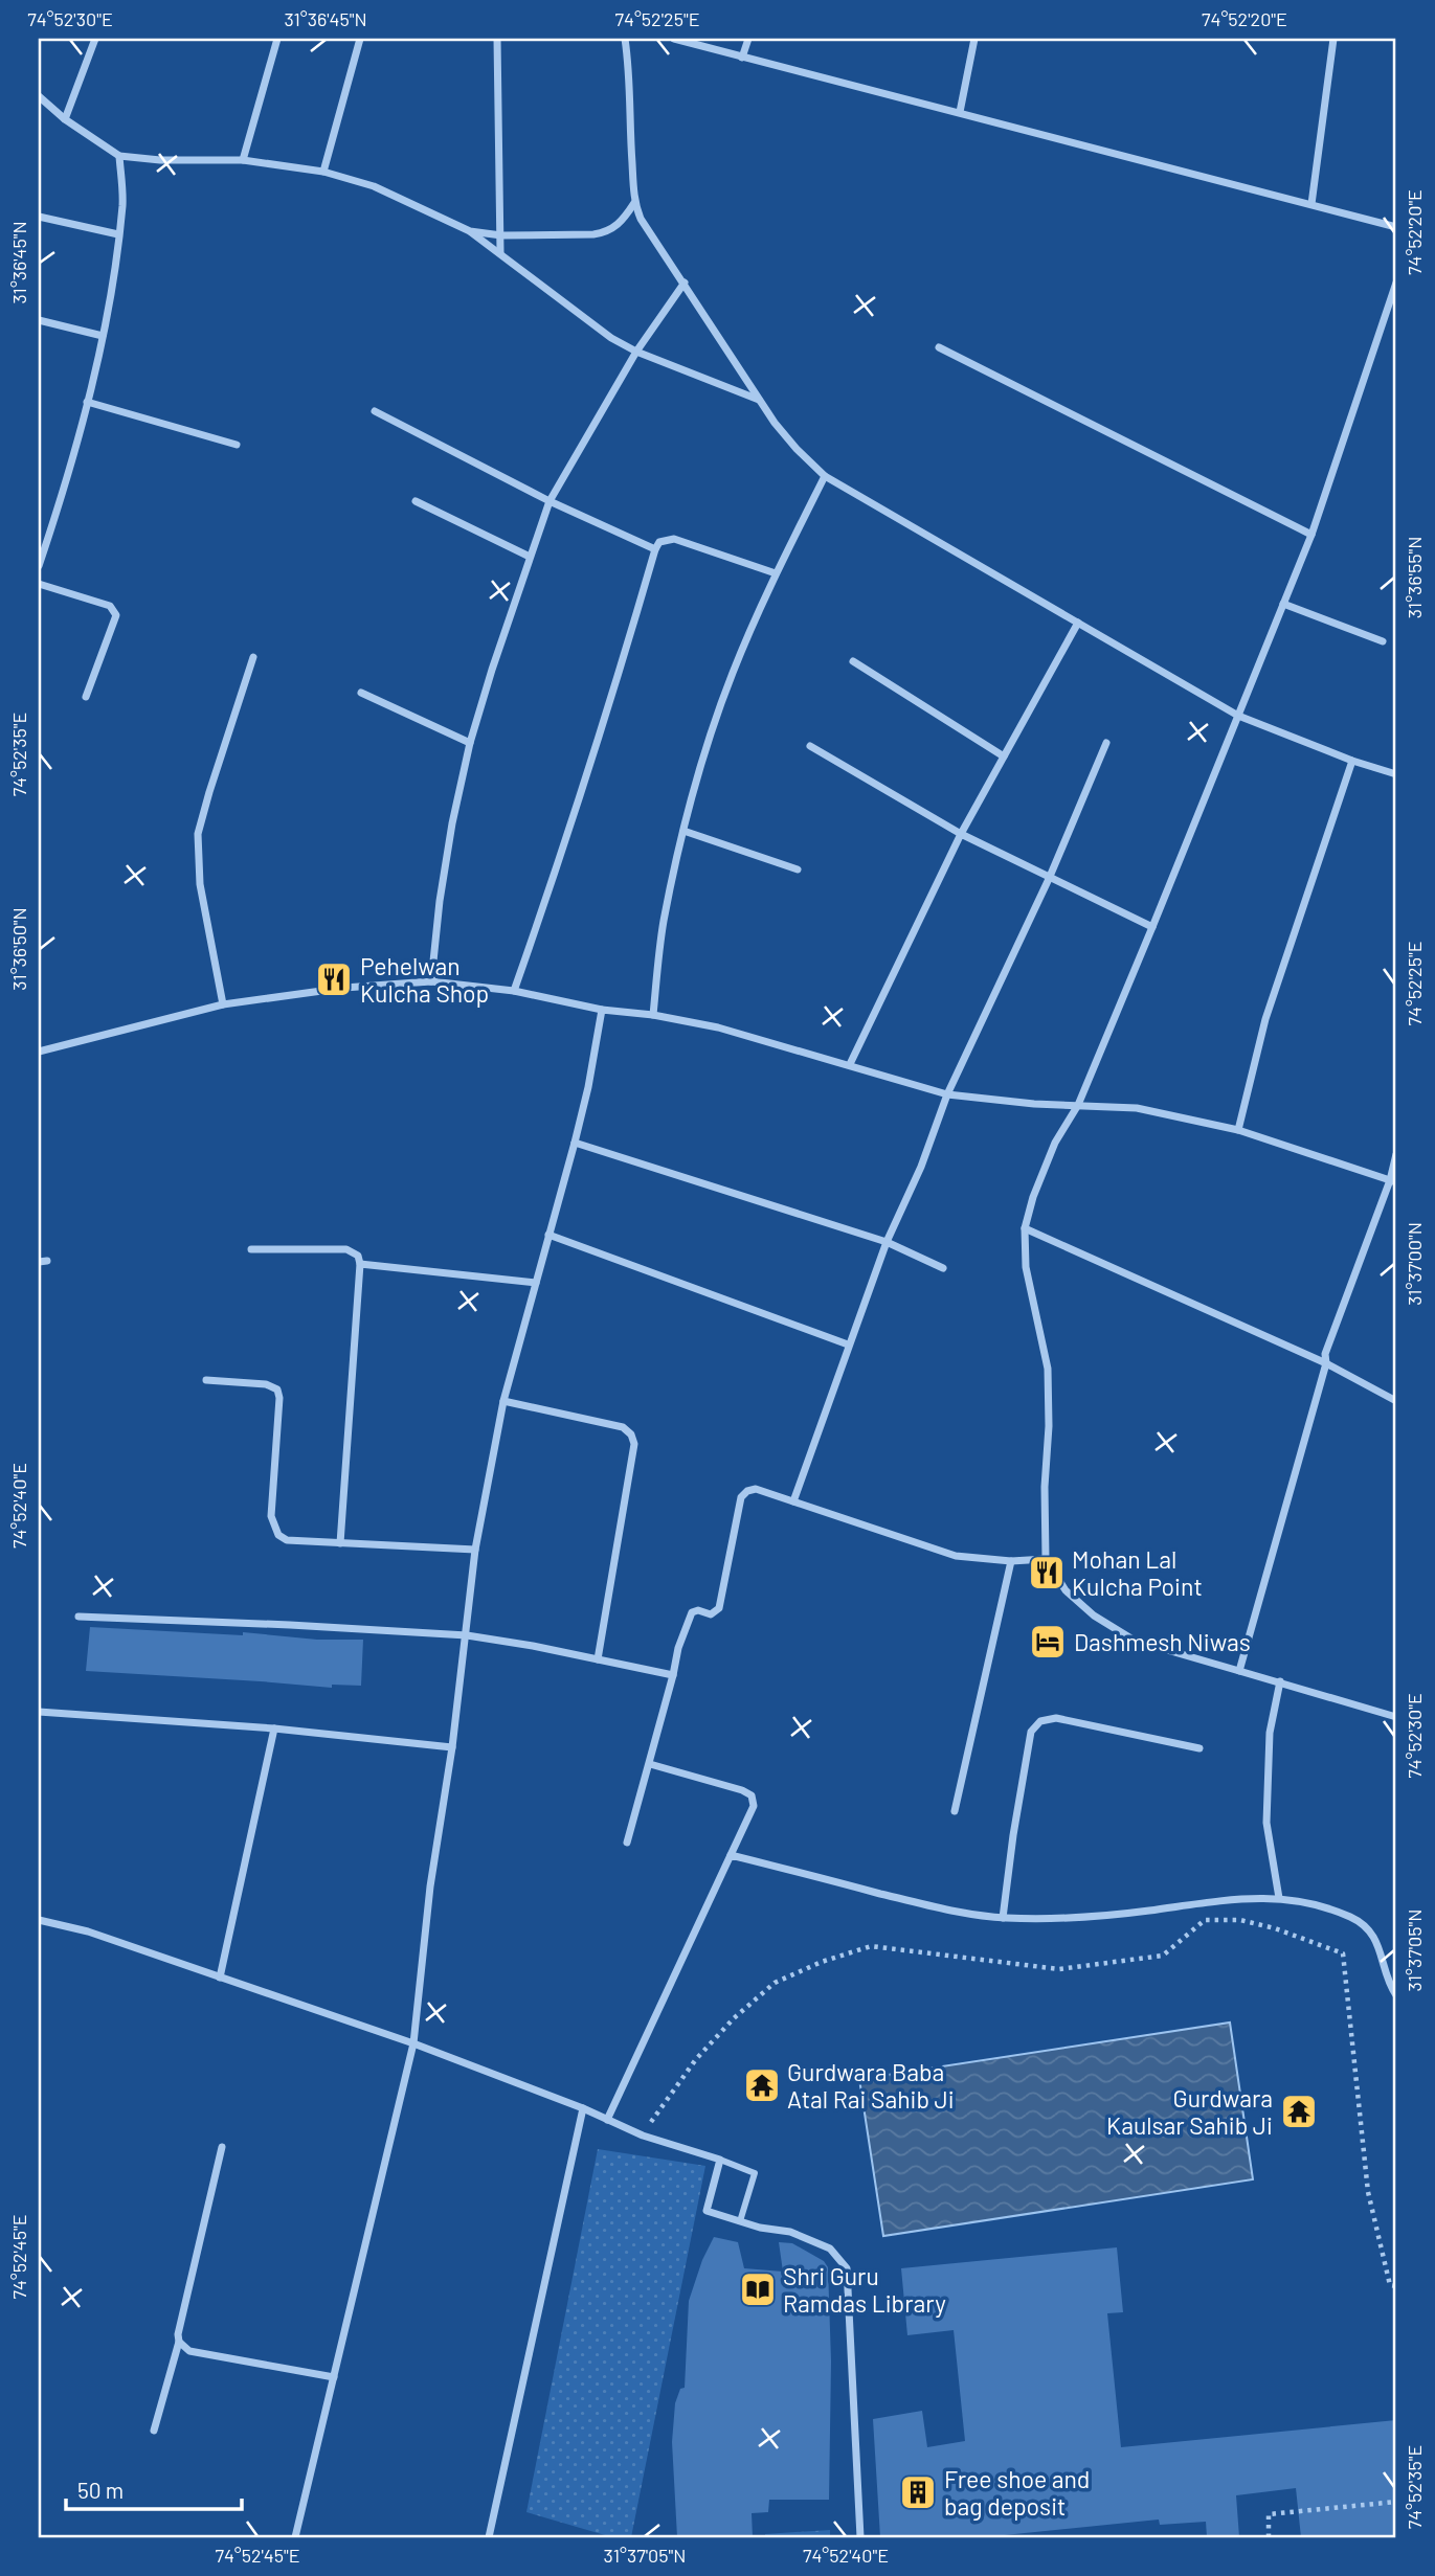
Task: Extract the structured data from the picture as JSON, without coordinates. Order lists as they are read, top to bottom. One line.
{"places":{"restaurant":["Pehelwan Kulcha Shop","Mohan Lal Kulcha Point"],"hotel":["Dashmesh Niwas"],"temple":["Gurdwara Baba Atal Rai Sahib Ji","Gurdwara Kaulsar Sahib Ji"],"library":["Shri Guru Ramdas Library"],"building":["Free shoe and bag deposit"]},"scale_bar":"50 m","coordinates":["74°52'30\"E","31°36'45\"N","74°52'25\"E","74°52'20\"E","31°36'55\"N","74°52'35\"E","31°36'50\"N","31°37'00\"N","74°52'40\"E","31°37'05\"N","74°52'45\"E"]}
